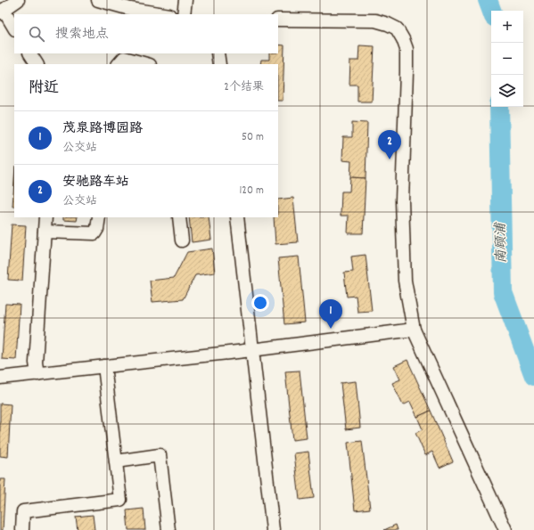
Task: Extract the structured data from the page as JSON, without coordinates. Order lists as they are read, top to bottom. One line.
{"water":["南顾浦"],"page":{"map_buttons":["+","−"],"search":"搜索地点","heading":["附近","2个结果"],"list":[{"mark":"1","name":"茂泉路博园路","note":"公交站","value":"50 m"},{"mark":"2","name":"安驰路车站","note":"公交站","value":"120 m"}],"pins":["2","1"]}}
